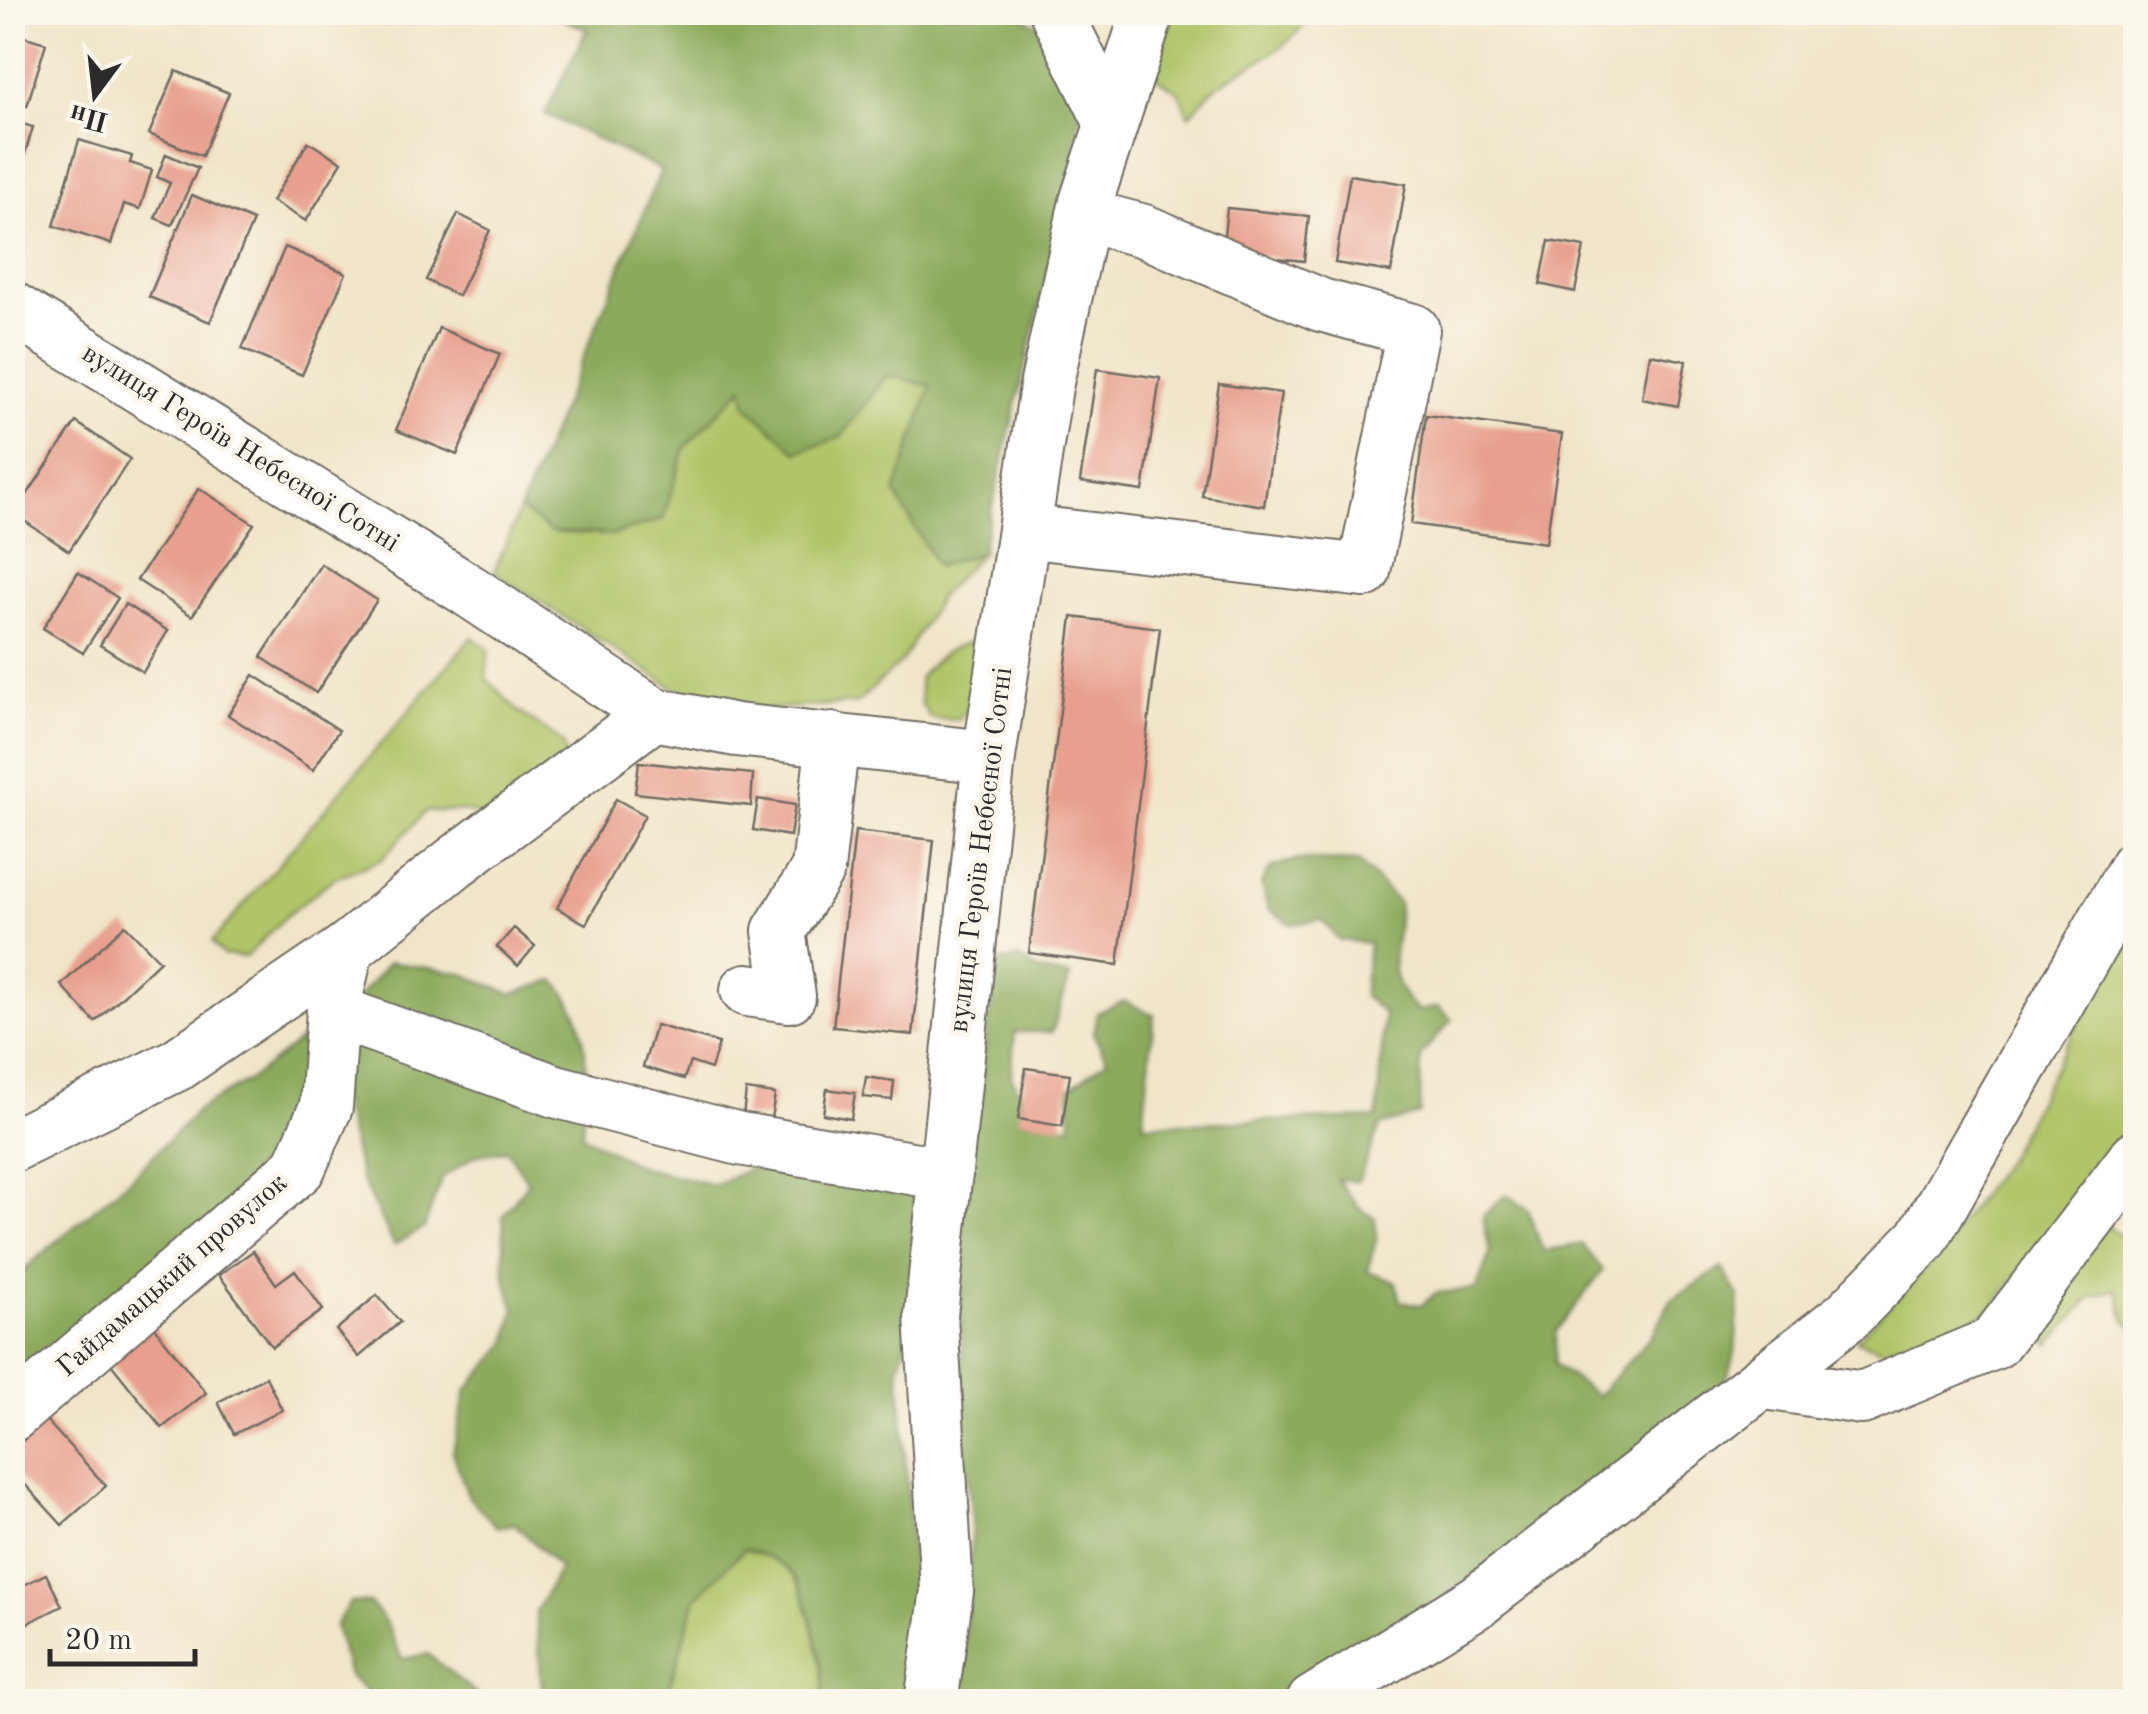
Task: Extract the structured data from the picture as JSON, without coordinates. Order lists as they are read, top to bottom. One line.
{"streets":{"street":["вулиця Героїв Небесної Сотні","Гайдамацький провулок"]},"scale_bar":"20 m","north":"bottom"}
